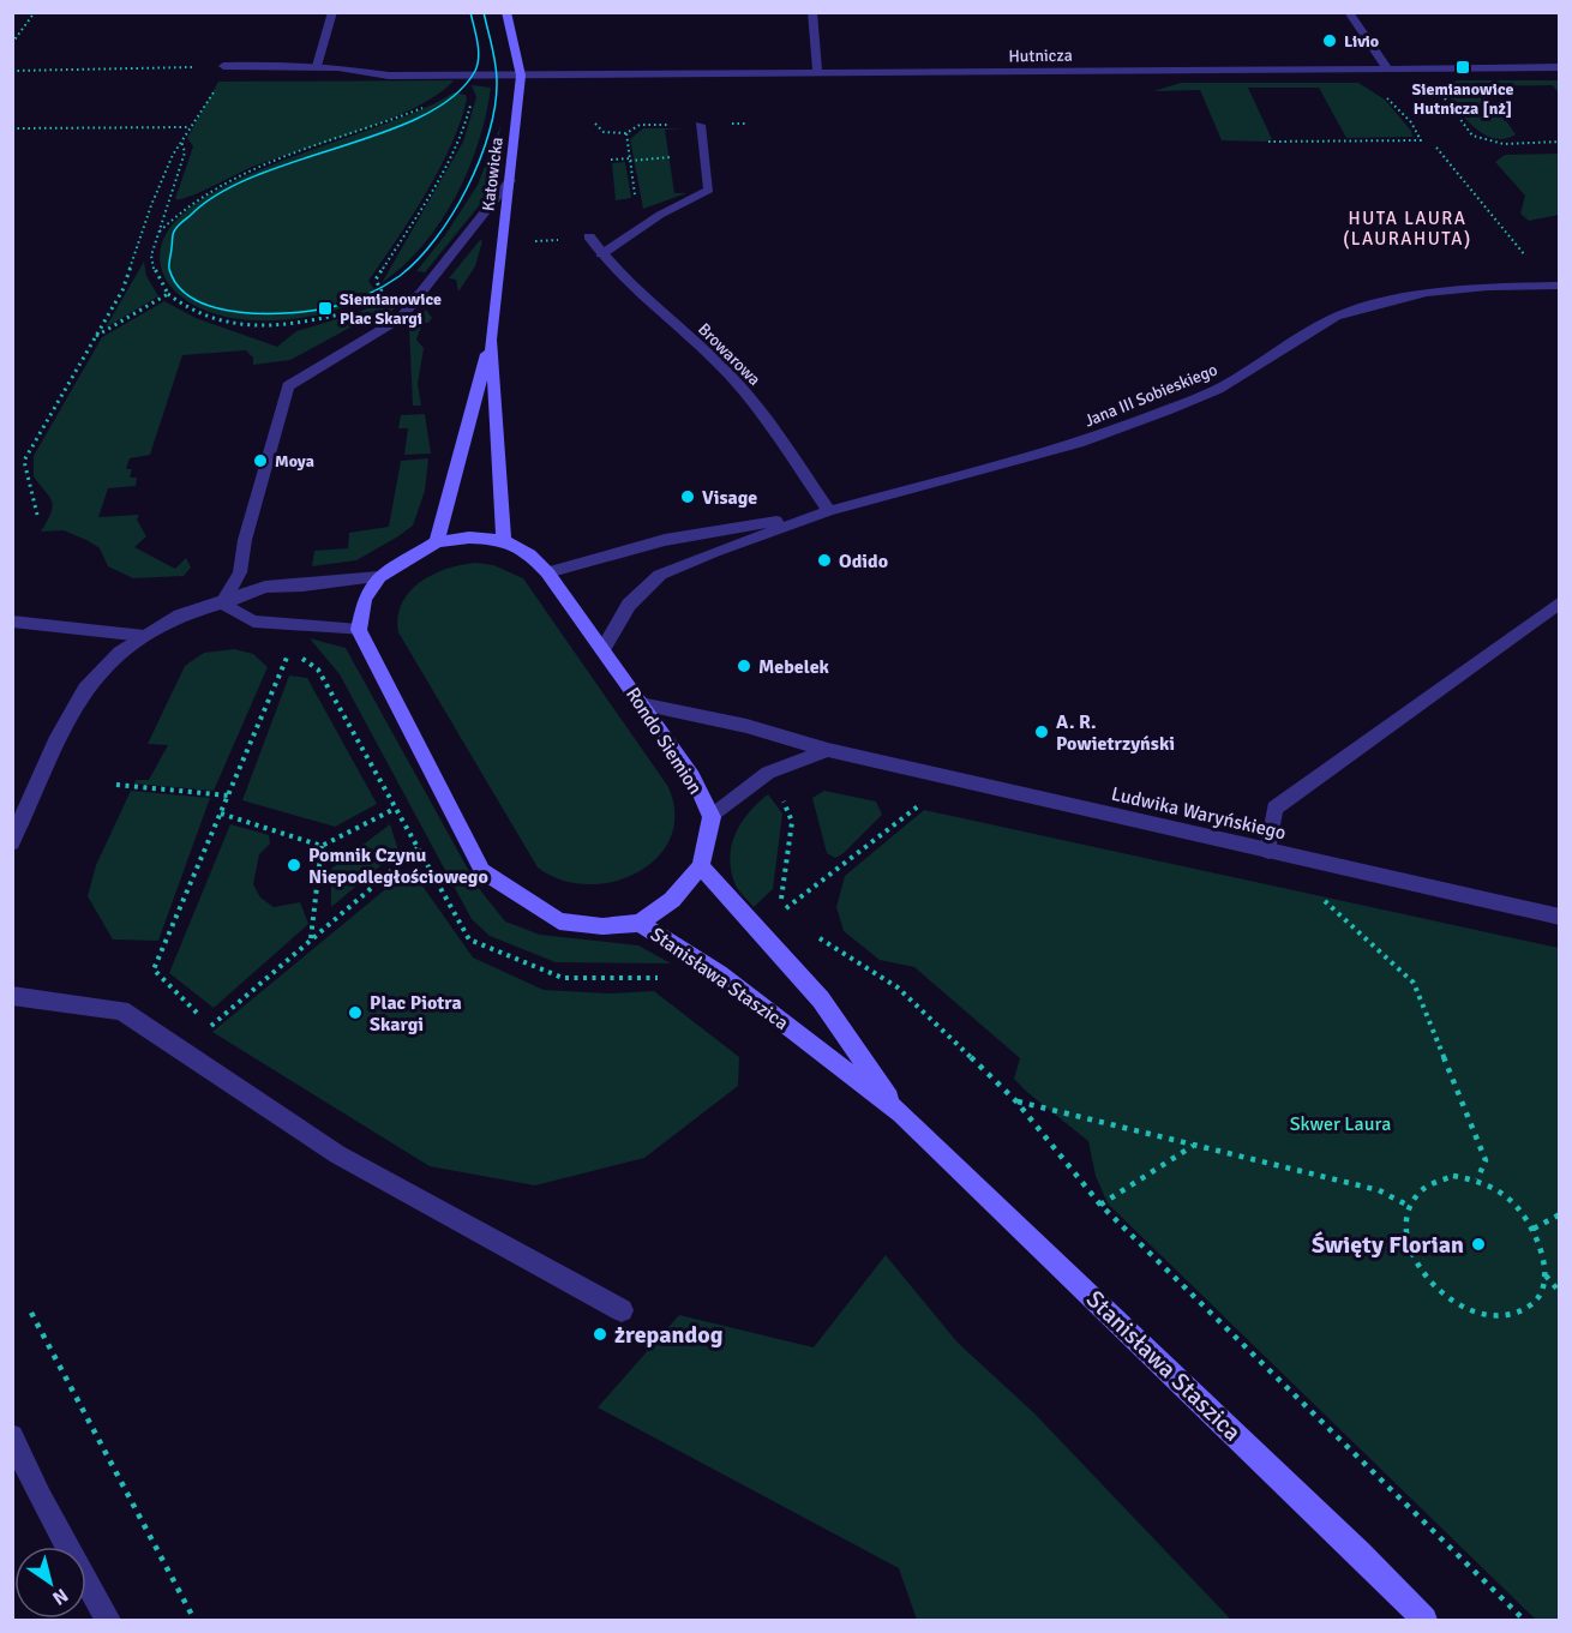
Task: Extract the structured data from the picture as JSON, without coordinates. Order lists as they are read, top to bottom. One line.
{"streets":{"main road":["Katowicka","Rondo Siemion","Stanisława Staszica"],"street":["Hutnicza","Browarowa","Jana III Sobieskiego","Ludwika Waryńskiego"]},"crossings":[["Hutnicza","Katowicka"],["Katowicka","Rondo Siemion"],["Browarowa","Jana III Sobieskiego"],["Jana III Sobieskiego","Rondo Siemion"],["Rondo Siemion","Ludwika Waryńskiego"],["Rondo Siemion","Stanisława Staszica"]],"districts":["HUTA LAURA (LAURAHUTA)"],"parks":["Skwer Laura"],"places":{"other":["Livio","Moya","Visage","Odido","Mebelek","A. R. Powietrzyński","Pomnik Czynu Niepodległościowego","Plac Piotra Skargi","Święty Florian","żrepandog"],"transit":["Siemianowice Hutnicza [nż]","Siemianowice Plac Skargi"]},"north":"bottom right"}
